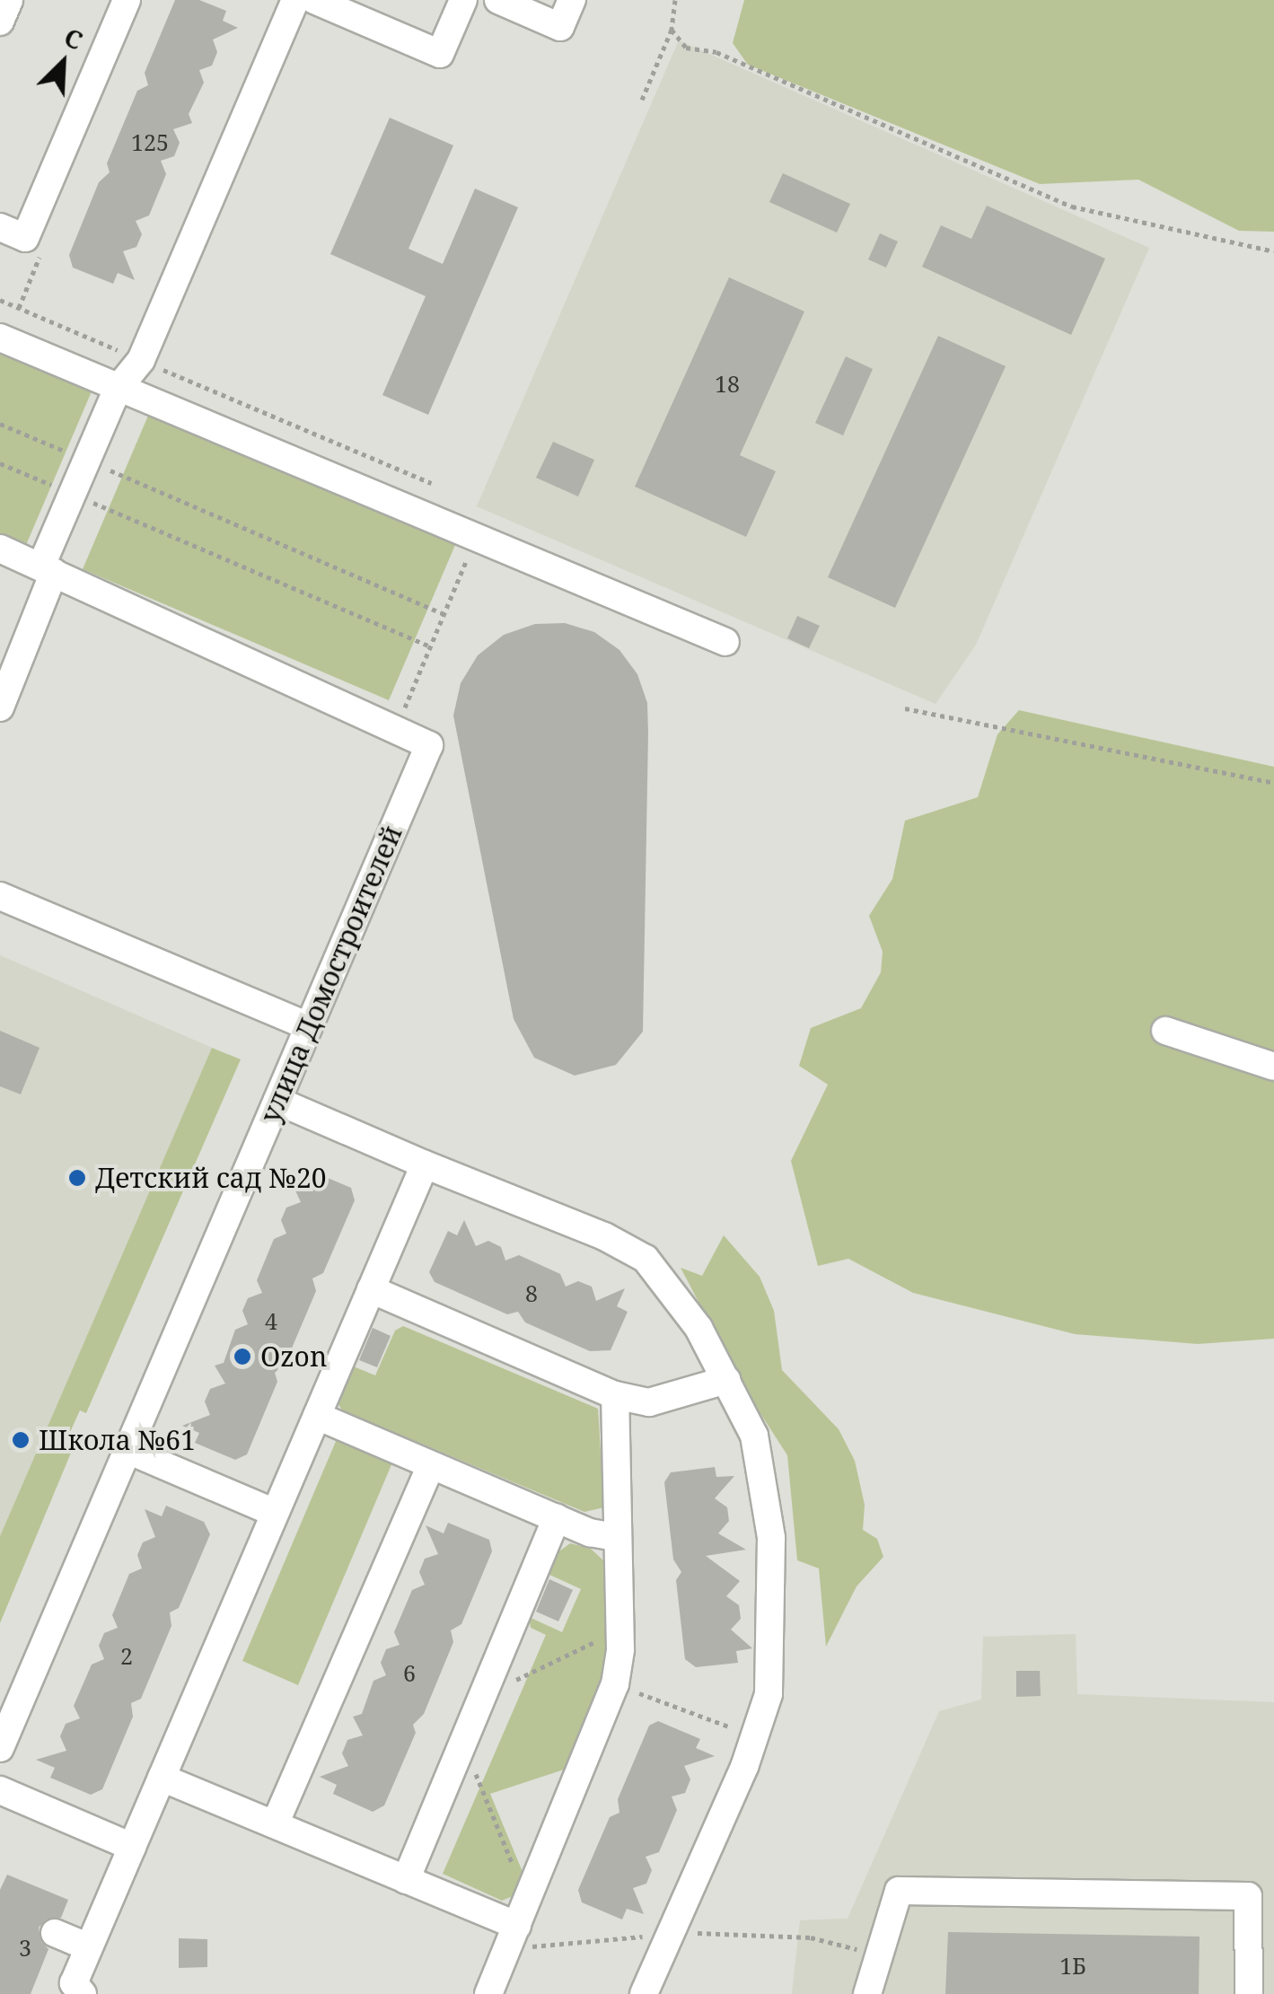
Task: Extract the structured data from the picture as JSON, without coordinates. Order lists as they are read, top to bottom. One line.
{"streets":{"street":["улица Домостроителей"]},"places":["Детский сад №20","Ozon","Школа №61"],"house_numbers":["125","18","8","4","2","6","3","1Б"],"north":"top right"}
